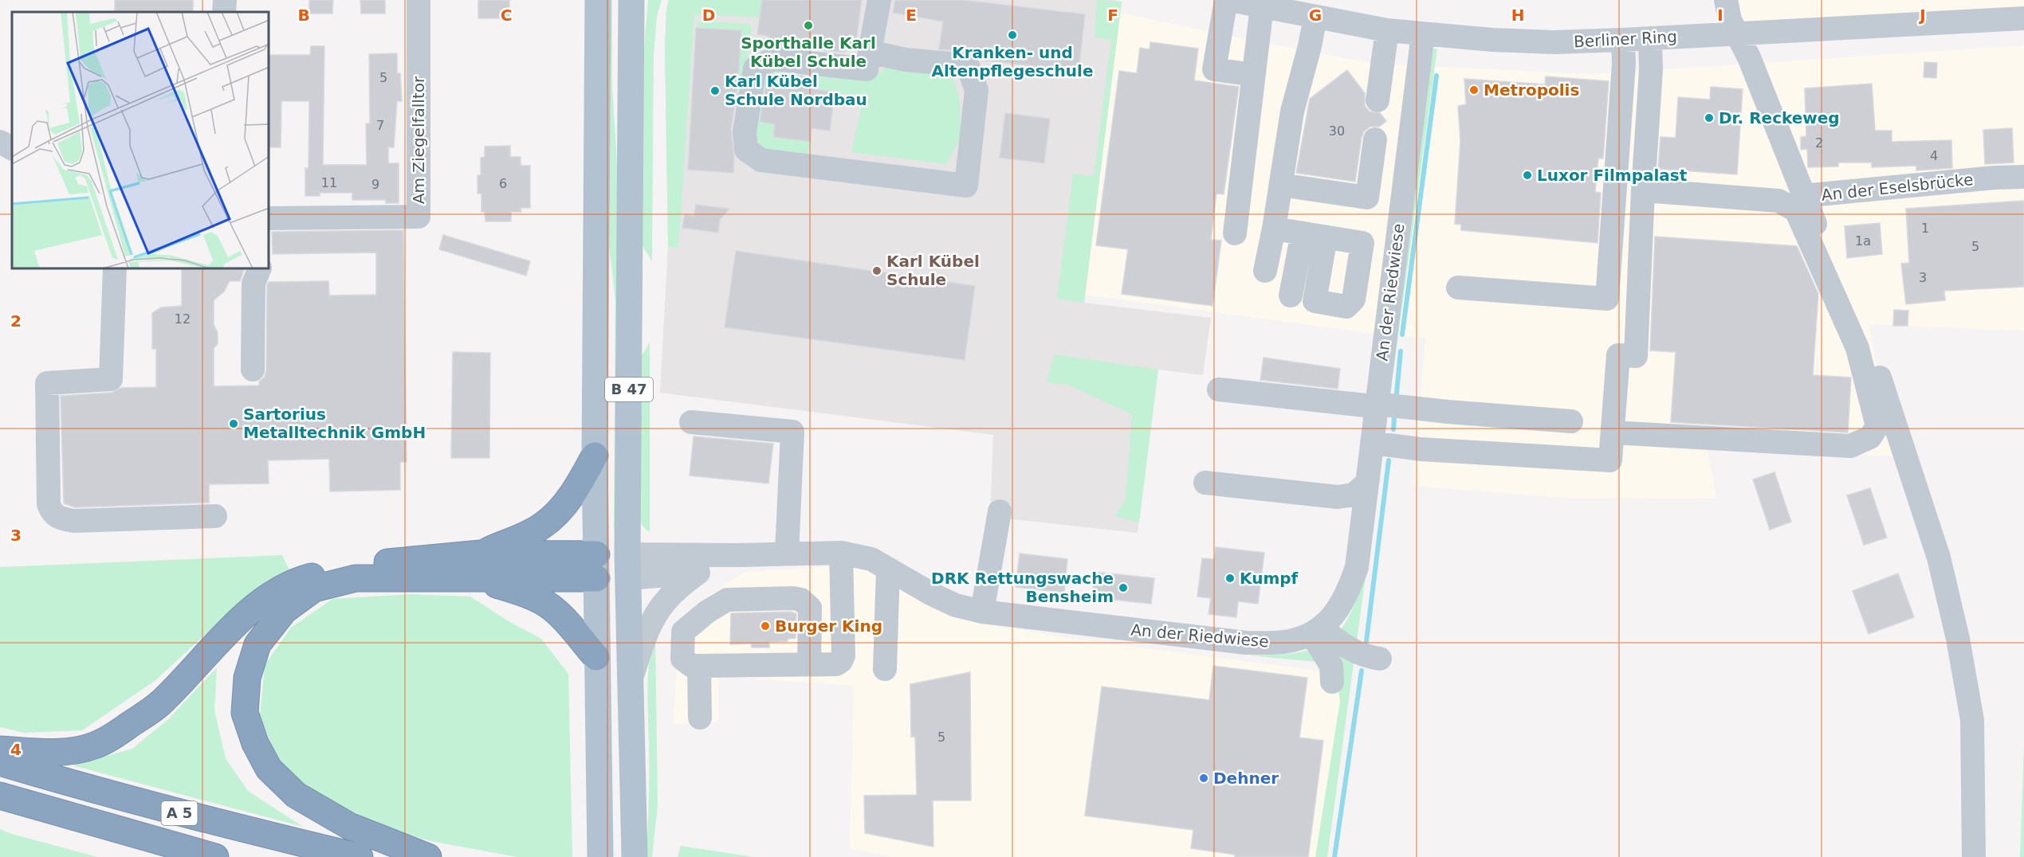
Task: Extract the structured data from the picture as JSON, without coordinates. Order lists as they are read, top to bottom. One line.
{"streets":{"highway":["A 5"],"main road":["B 47"],"street":["Berliner Ring","Am Ziegelfalltor","An der Eselsbrücke","An der Riedwiese"]},"crossings":[["Berliner Ring","An der Eselsbrücke"],["Berliner Ring","An der Riedwiese"],["An der Riedwiese","B 47"]],"places":["Sporthalle Karl Kübel Schule","Kranken- und Altenpflegeschule","Metropolis","Karl Kübel Schule Nordbau","Dr. Reckeweg","Luxor Filmpalast","Karl Kübel Schule","Sartorius Metalltechnik GmbH","Kumpf","DRK Rettungswache Bensheim","Burger King","Dehner"],"house_numbers":["5","7","30","2","4","11","6","9","1","1a","5","3","12","5"],"grid":{"columns":["B","C","D","E","F","G","H","I","J"],"rows":["2","3","4"]}}
